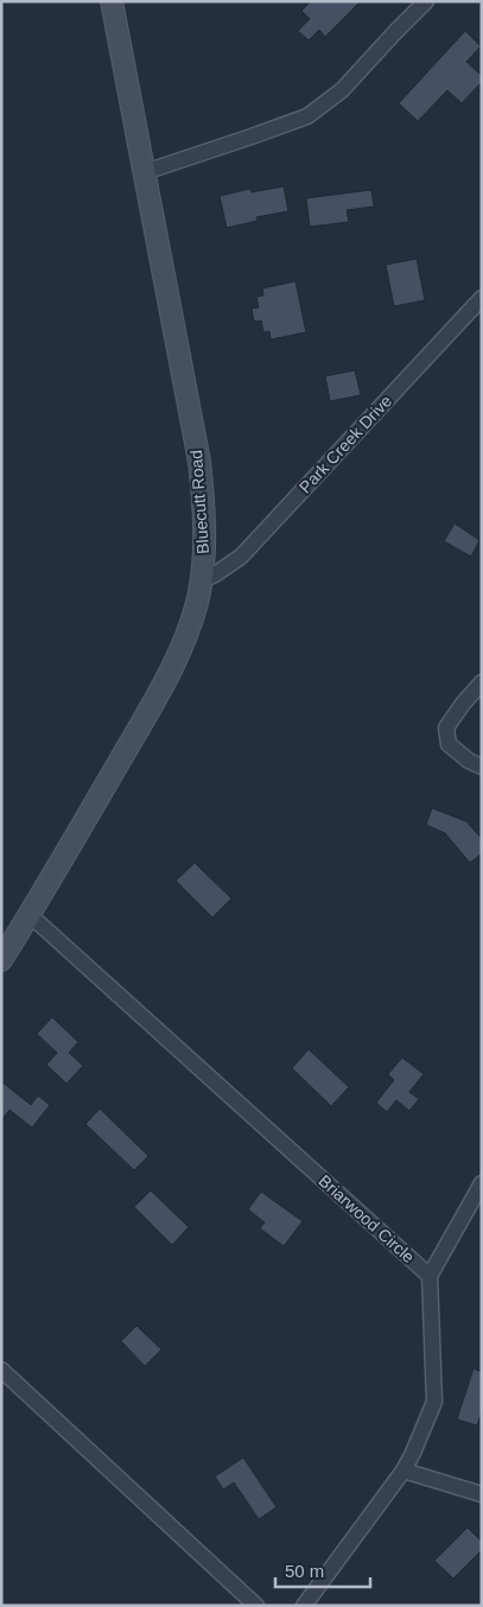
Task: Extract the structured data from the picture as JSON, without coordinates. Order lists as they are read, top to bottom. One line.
{"streets":{"street":["Park Creek Drive","Bluecutt Road","Briarwood Circle"]},"crossings":[["Park Creek Drive","Bluecutt Road"],["Bluecutt Road","Briarwood Circle"]],"scale_bar":"50 m"}
